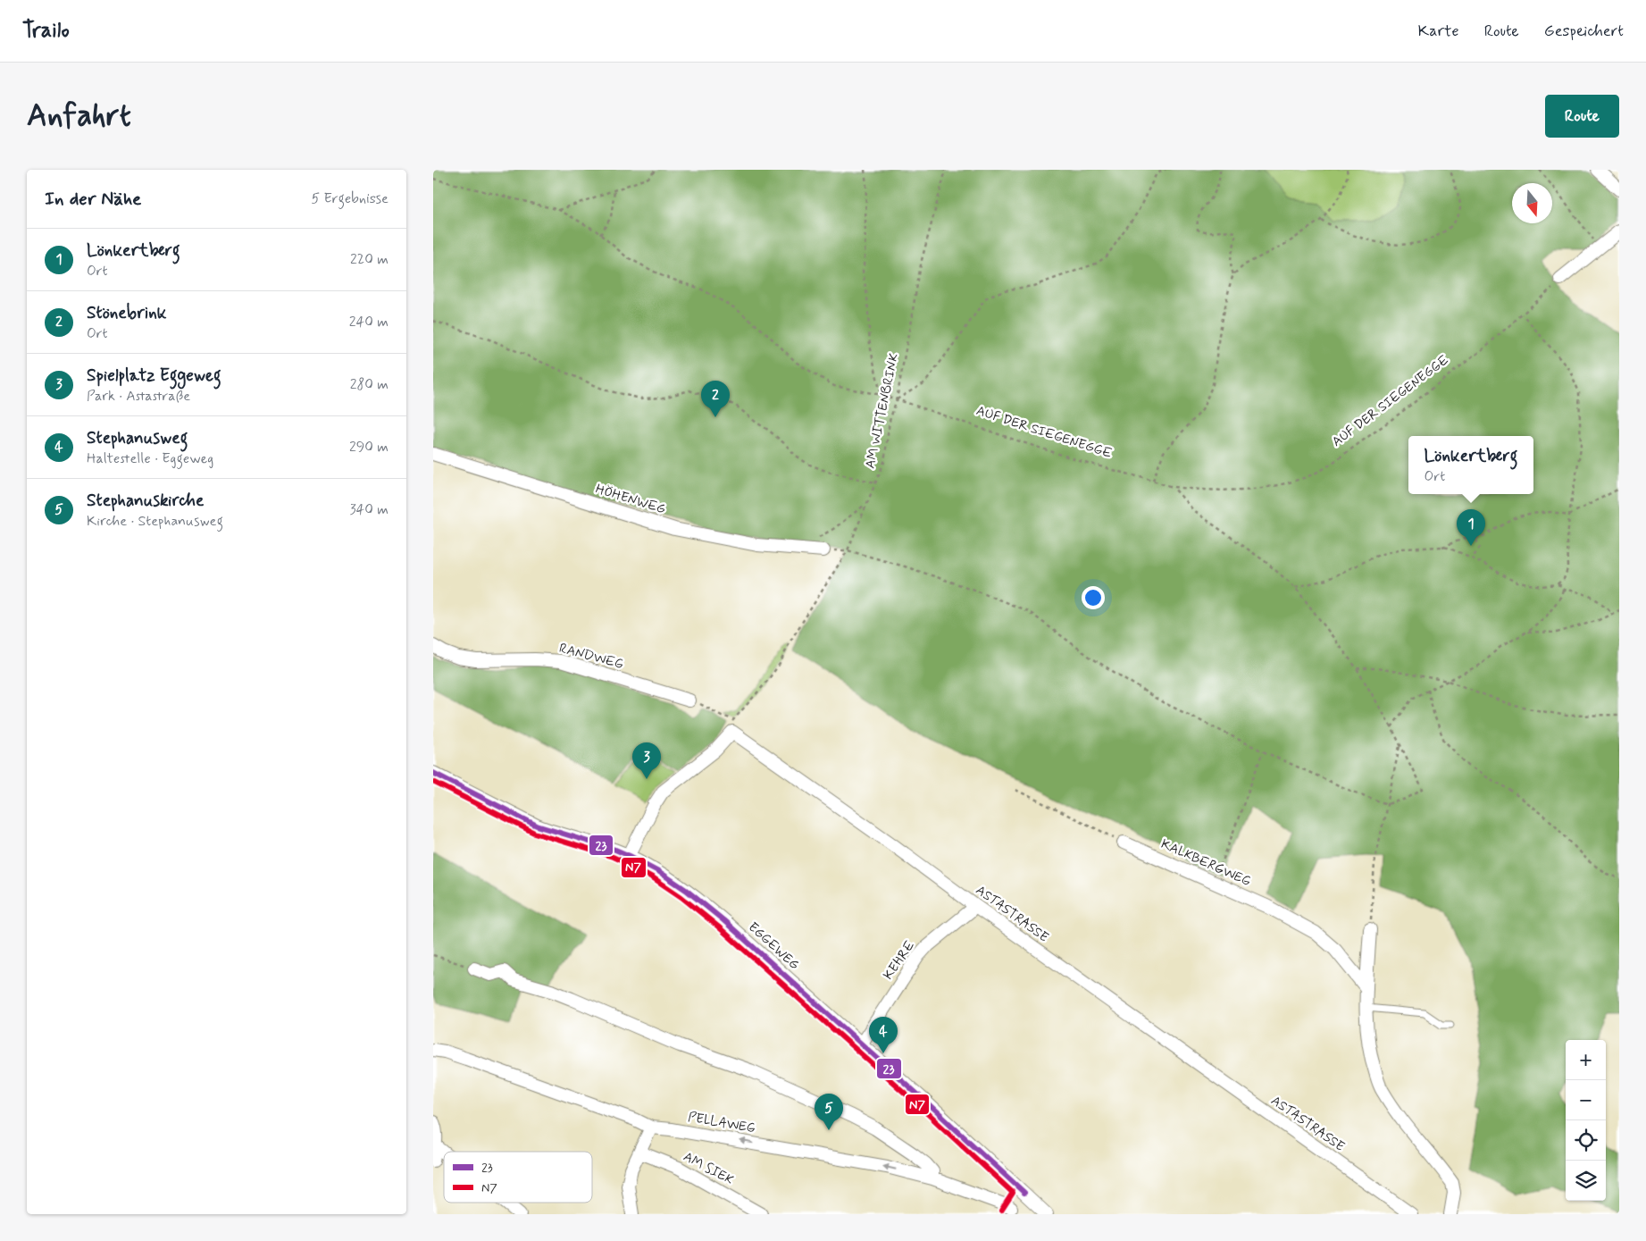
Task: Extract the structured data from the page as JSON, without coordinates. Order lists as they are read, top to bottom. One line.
{"streets":{"street":["HÖHENWEG","RANDWEG","KALKBERGWEG","ASTASTRASSE","EGGEWEG","KEHRE","PELLAWEG","AM SIEK"],"path":["AUF DER SIEGENEGGE","AM WITTENBRINK"]},"crossings":[["AUF DER SIEGENEGGE","AM WITTENBRINK"],["AM WITTENBRINK","RANDWEG"],["ASTASTRASSE","EGGEWEG"],["ASTASTRASSE","KEHRE"],["EGGEWEG","KEHRE"]],"lines":["transit line 23","transit line N7"],"legend":["23","N7"],"north":"bottom","page":{"header":"Trailo","nav":["Karte","Route","Gespeichert"],"buttons":"Route","title":"Anfahrt","heading":["In der Nähe","5 Ergebnisse"],"list":[{"mark":"1","name":"Lönkertberg","note":"Ort","value":"220 m"},{"mark":"2","name":"Stönebrink","note":"Ort","value":"240 m"},{"mark":"3","name":"Spielplatz Eggeweg","note":"Park · Astastraße","value":"280 m"},{"mark":"4","name":"Stephanusweg","note":"Haltestelle · Eggeweg","value":"290 m"},{"mark":"5","name":"Stephanuskirche","note":"Kirche · Stephanusweg","value":"340 m"}],"pins":["2","1","3","4","5"],"popup":["Lönkertberg","Ort"],"map_buttons":["+","−"]}}
